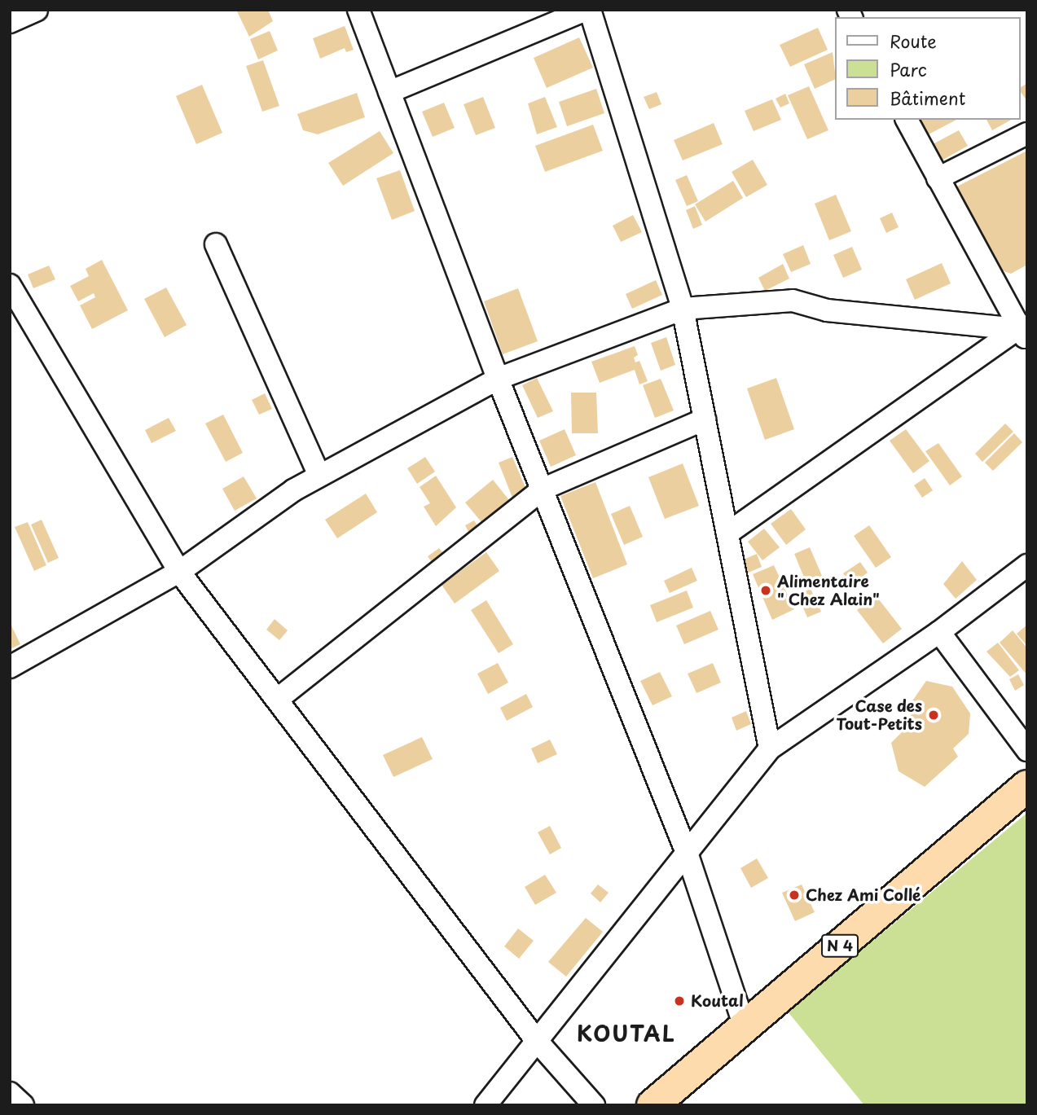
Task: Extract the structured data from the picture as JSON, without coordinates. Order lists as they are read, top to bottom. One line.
{"streets":{"highway":["N 4"]},"districts":["KOUTAL"],"places":["Alimentaire \" Chez Alain\"","Case des Tout-Petits","Chez Ami Collé","Koutal"],"legend":["Route","Parc","Bâtiment"]}
